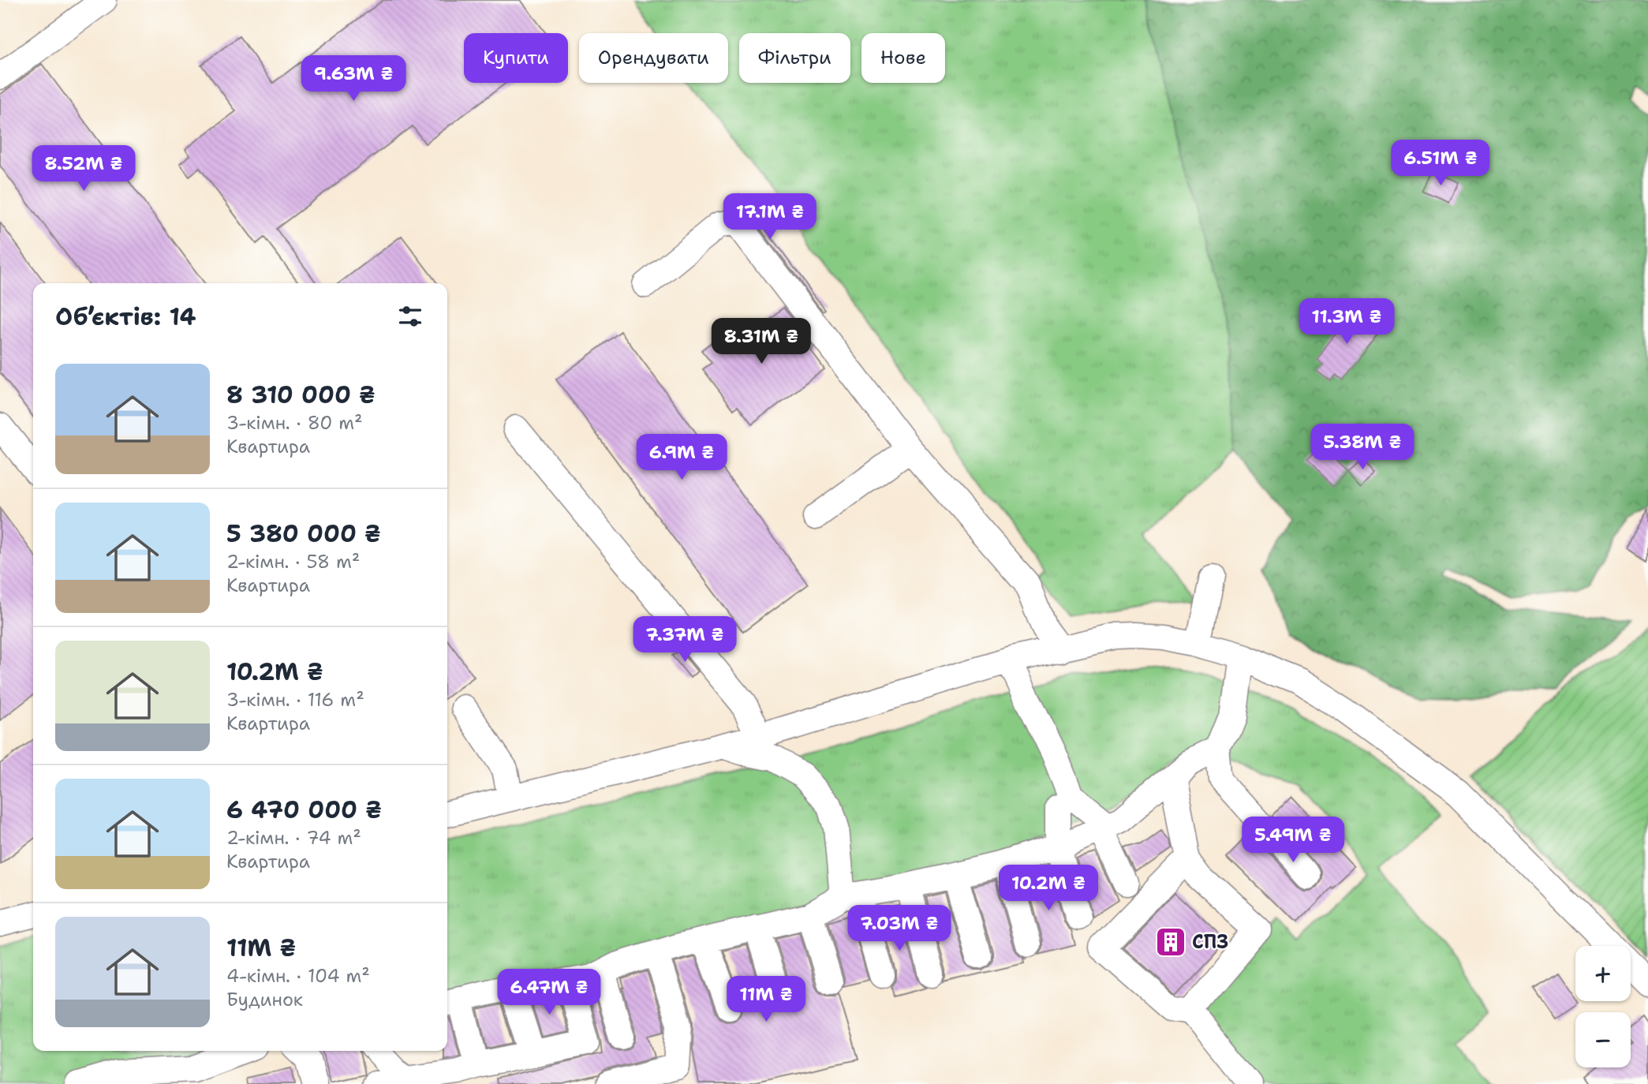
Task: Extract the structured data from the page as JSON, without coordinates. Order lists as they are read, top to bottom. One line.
{"places":{"building":["СПЗ"]},"page":{"chip":["Купити","Орендувати","Фільтри","Нове"],"price":["9.63M ₴","6.51M ₴","8.52M ₴","17.1M ₴","11.3M ₴","8.31M ₴","5.38M ₴","6.9M ₴","7.37M ₴","5.49M ₴","10.2M ₴","7.03M ₴","6.47M ₴","11M ₴"],"heading":"Об’єктів: 14","list":[{"name":"8 310 000 ₴","note":"3-кімн. · 80 m² · Квартира"},{"name":"5 380 000 ₴","note":"2-кімн. · 58 m² · Квартира"},{"name":"10.2M ₴","note":"3-кімн. · 116 m² · Квартира"},{"name":"6 470 000 ₴","note":"2-кімн. · 74 m² · Квартира"},{"name":"11M ₴","note":"4-кімн. · 104 m² · Будинок"}],"map_buttons":["+","−"]}}
